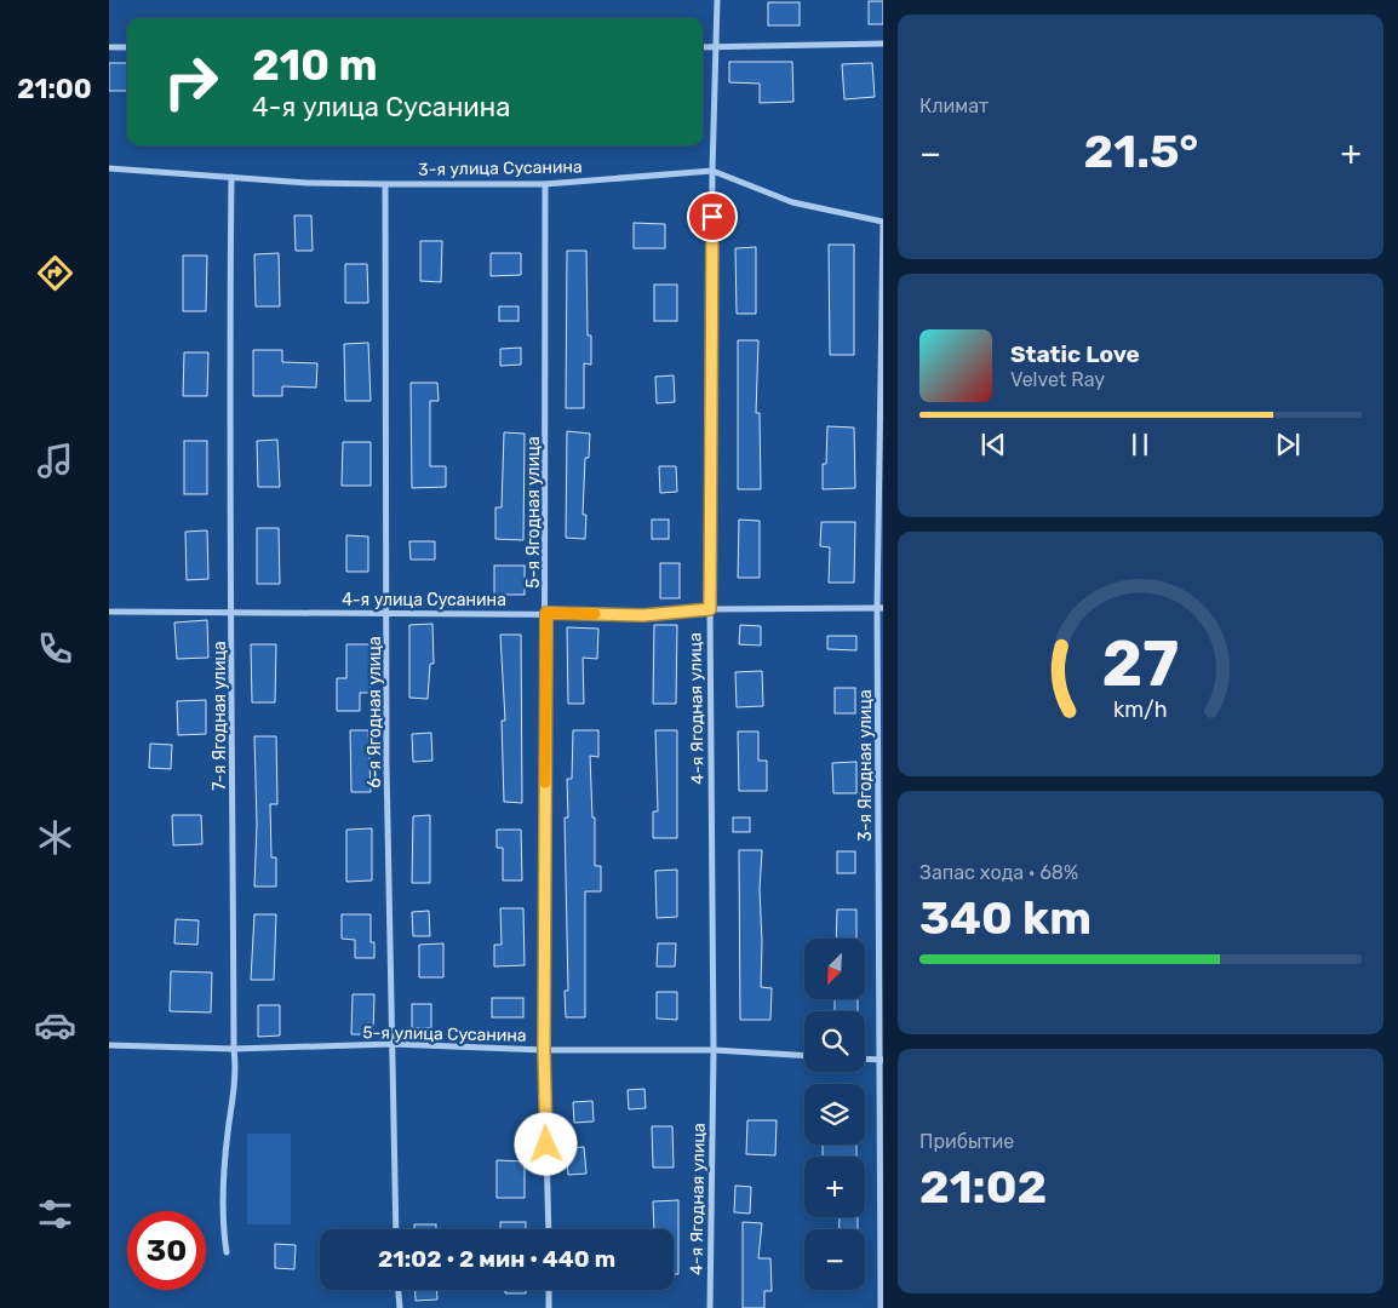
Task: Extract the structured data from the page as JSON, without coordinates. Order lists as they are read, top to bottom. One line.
{"streets":{"street":["3-я улица Сусанина","5-я Ягодная улица","4-я улица Сусанина","4-я Ягодная улица","6-я Ягодная улица","7-я Ягодная улица","3-я Ягодная улица","5-я улица Сусанина"]},"crossings":[["3-я улица Сусанина","5-я Ягодная улица"],["3-я улица Сусанина","4-я Ягодная улица"],["3-я улица Сусанина","6-я Ягодная улица"],["3-я улица Сусанина","7-я Ягодная улица"],["3-я улица Сусанина","3-я Ягодная улица"],["5-я Ягодная улица","4-я улица Сусанина"],["5-я Ягодная улица","5-я улица Сусанина"],["4-я улица Сусанина","4-я Ягодная улица"],["4-я улица Сусанина","6-я Ягодная улица"],["4-я улица Сусанина","7-я Ягодная улица"],["4-я улица Сусанина","3-я Ягодная улица"],["4-я Ягодная улица","5-я улица Сусанина"],["6-я Ягодная улица","5-я улица Сусанина"],["7-я Ягодная улица","5-я улица Сусанина"]],"north":"bottom left","page":{"tabs":"21:00","tile":["Климат",["Запас хода · 68%","340 km"],["Прибытие","21:02"]],"turn":["210 m","4-я улица Сусанина"],"heat":["−","21.5°","+"],"song":["Static Love","Velvet Ray"],"map_buttons":["+","−"],"limit":"30","trip":"21:02 · 2 мин · 440 m","gauge":["27","km/h"]}}
